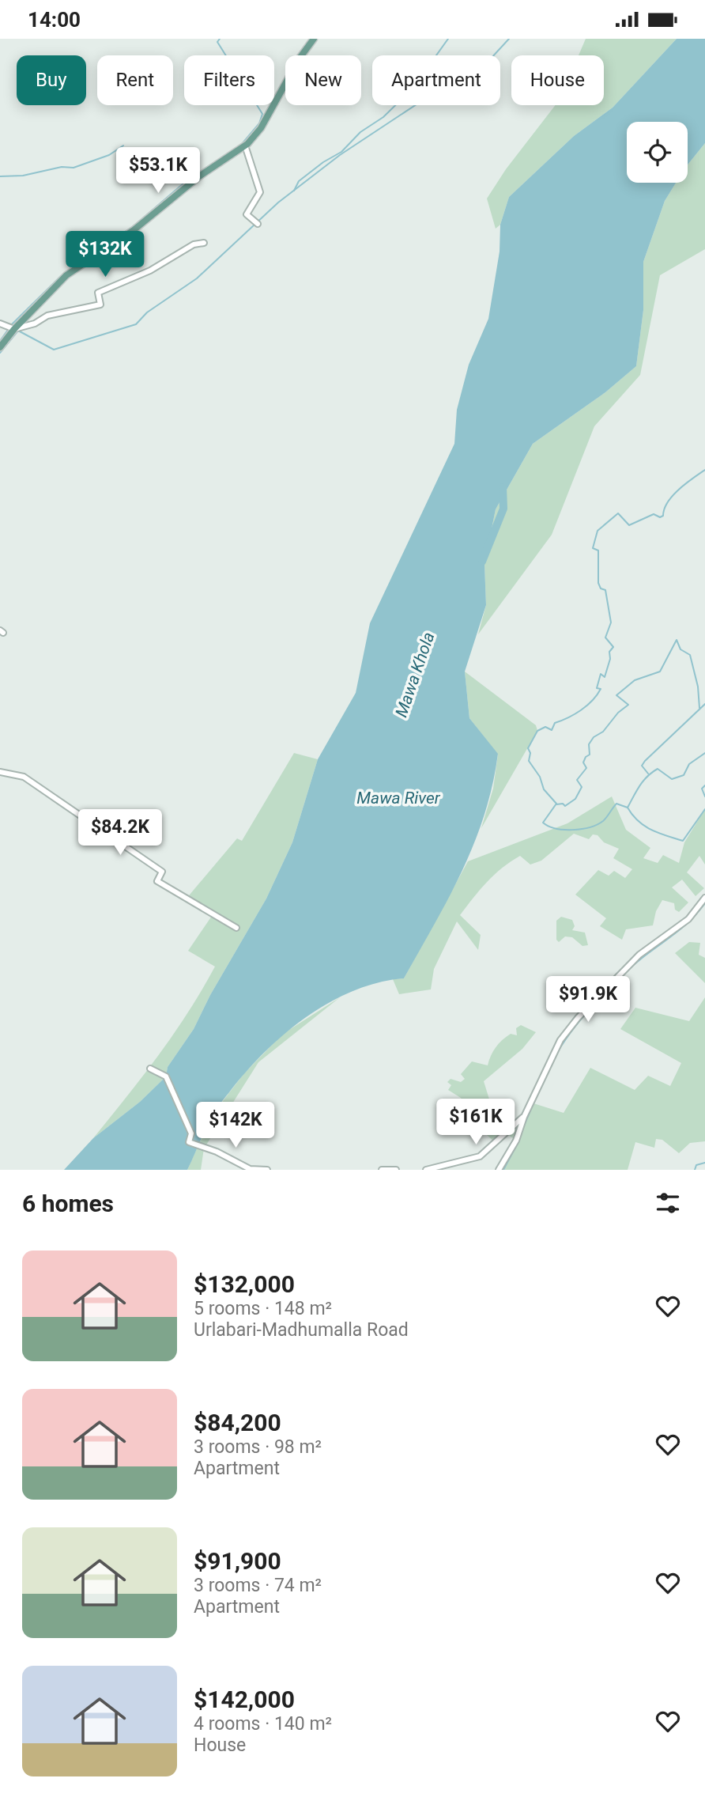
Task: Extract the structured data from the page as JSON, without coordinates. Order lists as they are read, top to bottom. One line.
{"water":["Mawa Khola","Mawa River"],"page":{"status":"14:00","chip":["Buy","Rent","Filters","New","Apartment","House"],"price":["$53.1K","$132K","$84.2K","$91.9K","$161K","$142K"],"heading":"6 homes","list":[{"name":"$132,000","note":"5 rooms · 148 m² · Urlabari-Madhumalla Road"},{"name":"$84,200","note":"3 rooms · 98 m² · Apartment"},{"name":"$91,900","note":"3 rooms · 74 m² · Apartment"},{"name":"$142,000","note":"4 rooms · 140 m² · House"}]}}
